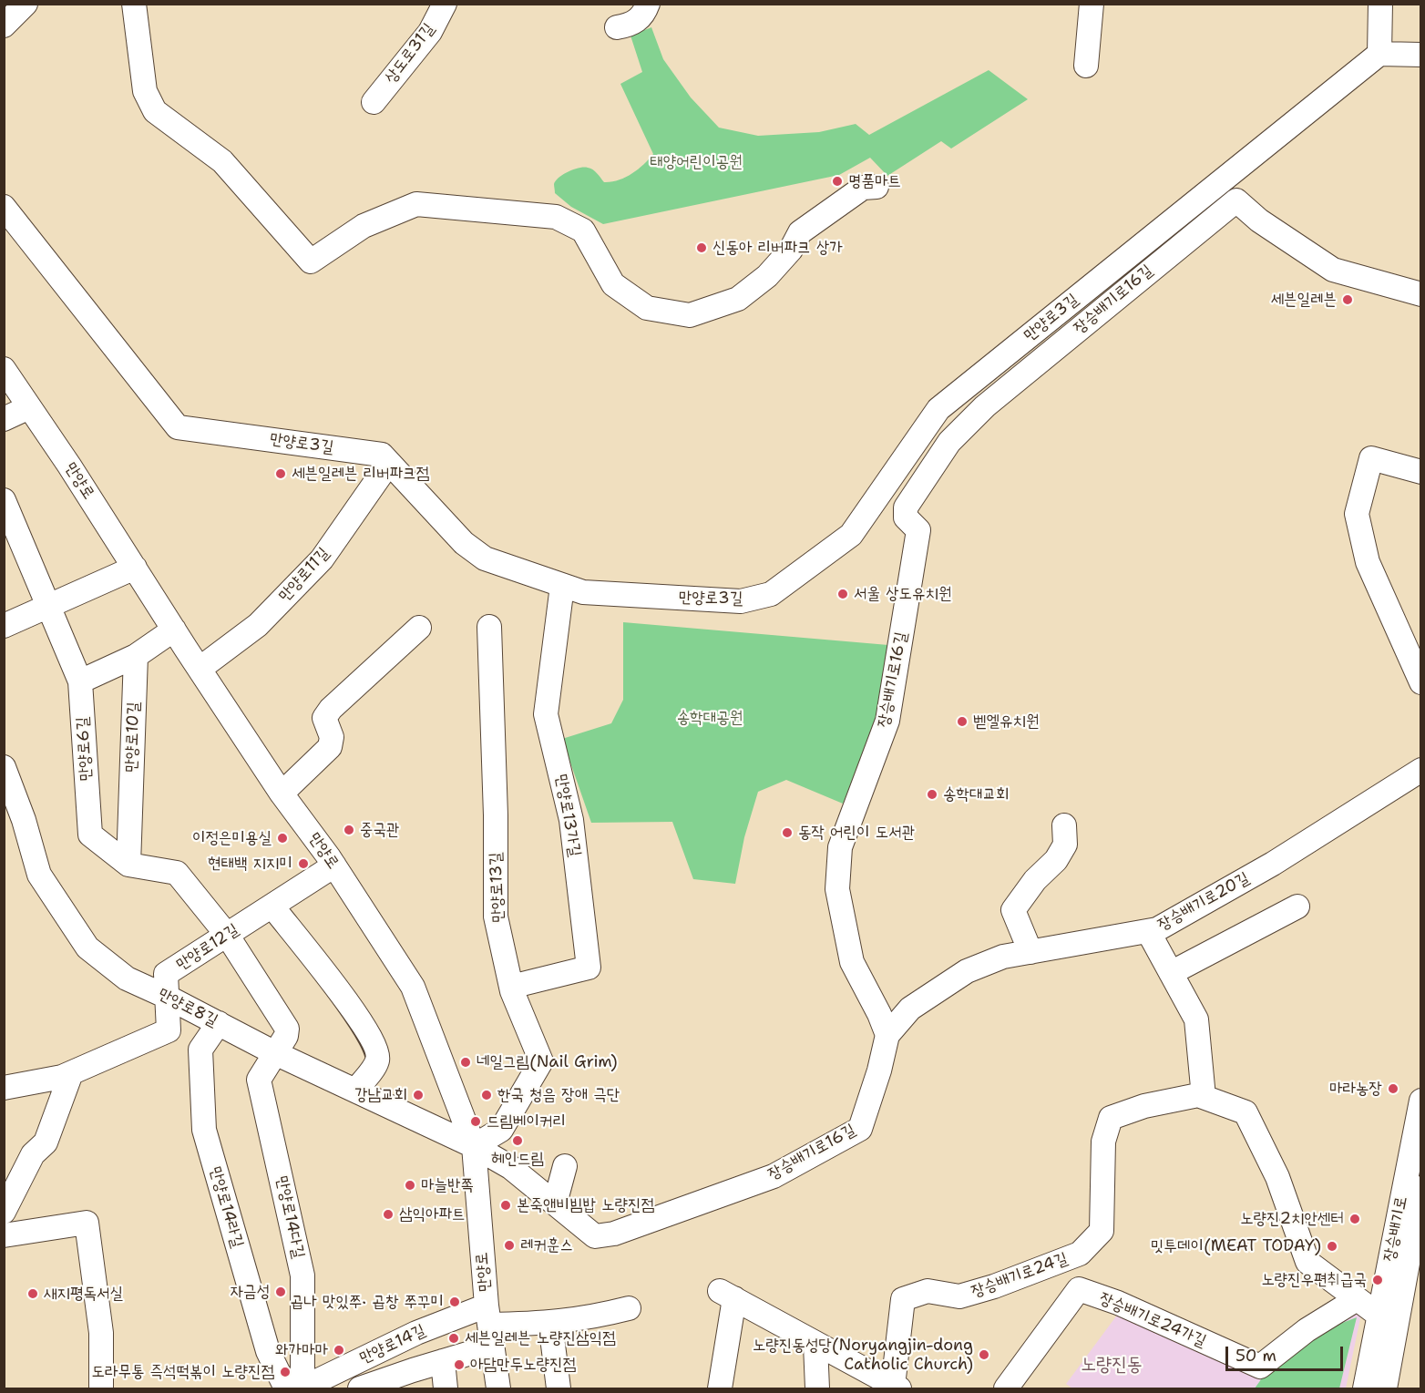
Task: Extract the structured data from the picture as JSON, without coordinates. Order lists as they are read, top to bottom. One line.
{"streets":{"street":["상도로31길","장승배기로16길","만양로3길","만양로","만양로11길","만양로10길","만양로6길","만양로13가길","만양로13길","장승배기로20길","만양로12길","만양로8길","만양로14라길","만양로14다길","장승배기로","장승배기로24길","장승배기로24가길","만양로14길"]},"crossings":[["장승배기로16길","만양로"],["장승배기로16길","만양로13길"],["장승배기로16길","장승배기로20길"],["장승배기로16길","만양로8길"],["만양로3길","만양로11길"],["만양로3길","만양로13가길"],["만양로","만양로11길"],["만양로","만양로13길"],["만양로","만양로12길"],["만양로","만양로8길"],["만양로","만양로14길"],["만양로10길","만양로6길"],["만양로6길","만양로12길"],["만양로6길","만양로14다길"],["만양로13가길","만양로13길"],["만양로13길","만양로8길"],["만양로12길","만양로8길"],["만양로12길","만양로14다길"],["만양로8길","만양로14라길"],["만양로8길","만양로14다길"],["만양로14라길","만양로14다길"],["만양로14라길","만양로14길"],["만양로14다길","만양로14길"],["장승배기로","장승배기로24길"],["장승배기로24길","장승배기로24가길"]],"districts":["노량진동"],"parks":["태양어린이공원","송학대공원"],"places":["명품마트","신동아 리버파크 상가","세븐일레븐","세븐일레븐 리버파크점","서울 상도유치원","벧엘유치원","송학대교회","중국관","동작 어린이 도서관","이정은미용실","현태백 지지미","네일그림(Nail Grim)","마라농장","강남교회","한국 청음 장애 극단","드림베이커리","헤인드림","마늘반쪽","본죽앤비빔밥 노량진점","삼익아파트","노량진2치안센터","레커훈스","밋투데이(MEAT TODAY)","노량진우편취급국","자금성","새지평독서실","곱나 맛있쭈· 곱창 쭈꾸미","세븐일레븐 노량진삼익점","와가마마","노량진동성당(Noryangjin-dong Catholic Church)","아담만두노량진점","도라무통 즉석떡볶이 노량진점"],"scale_bar":"50 m"}
